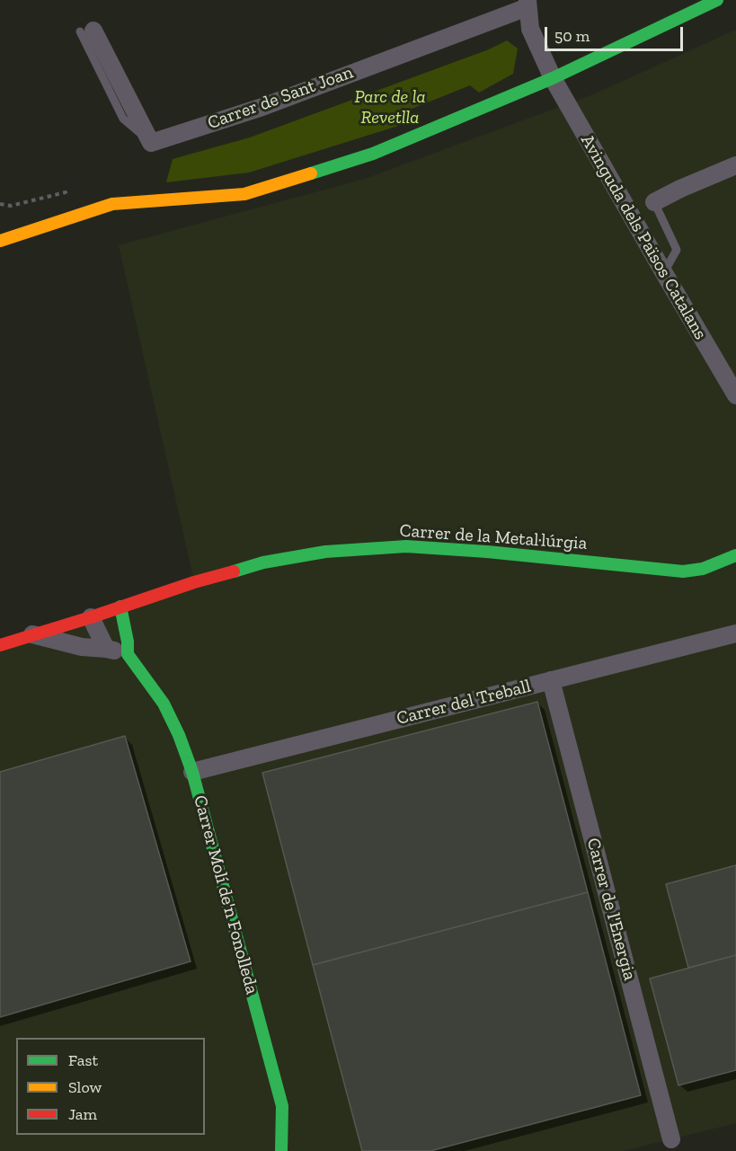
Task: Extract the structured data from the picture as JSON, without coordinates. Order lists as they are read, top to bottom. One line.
{"streets":{"street":["Carrer de Sant Joan","Avinguda dels Països Catalans","Carrer de la Metal·lúrgia","Carrer del Treball","Carrer Molí de'n Fonolleda","Carrer de l'Energia"]},"crossings":[["Carrer de Sant Joan","Avinguda dels Països Catalans"],["Carrer de la Metal·lúrgia","Carrer Molí de'n Fonolleda"],["Carrer del Treball","Carrer Molí de'n Fonolleda"],["Carrer del Treball","Carrer de l'Energia"]],"parks":["Parc de la Revetlla"],"legend":["Fast","Slow","Jam"],"scale_bar":"50 m"}
